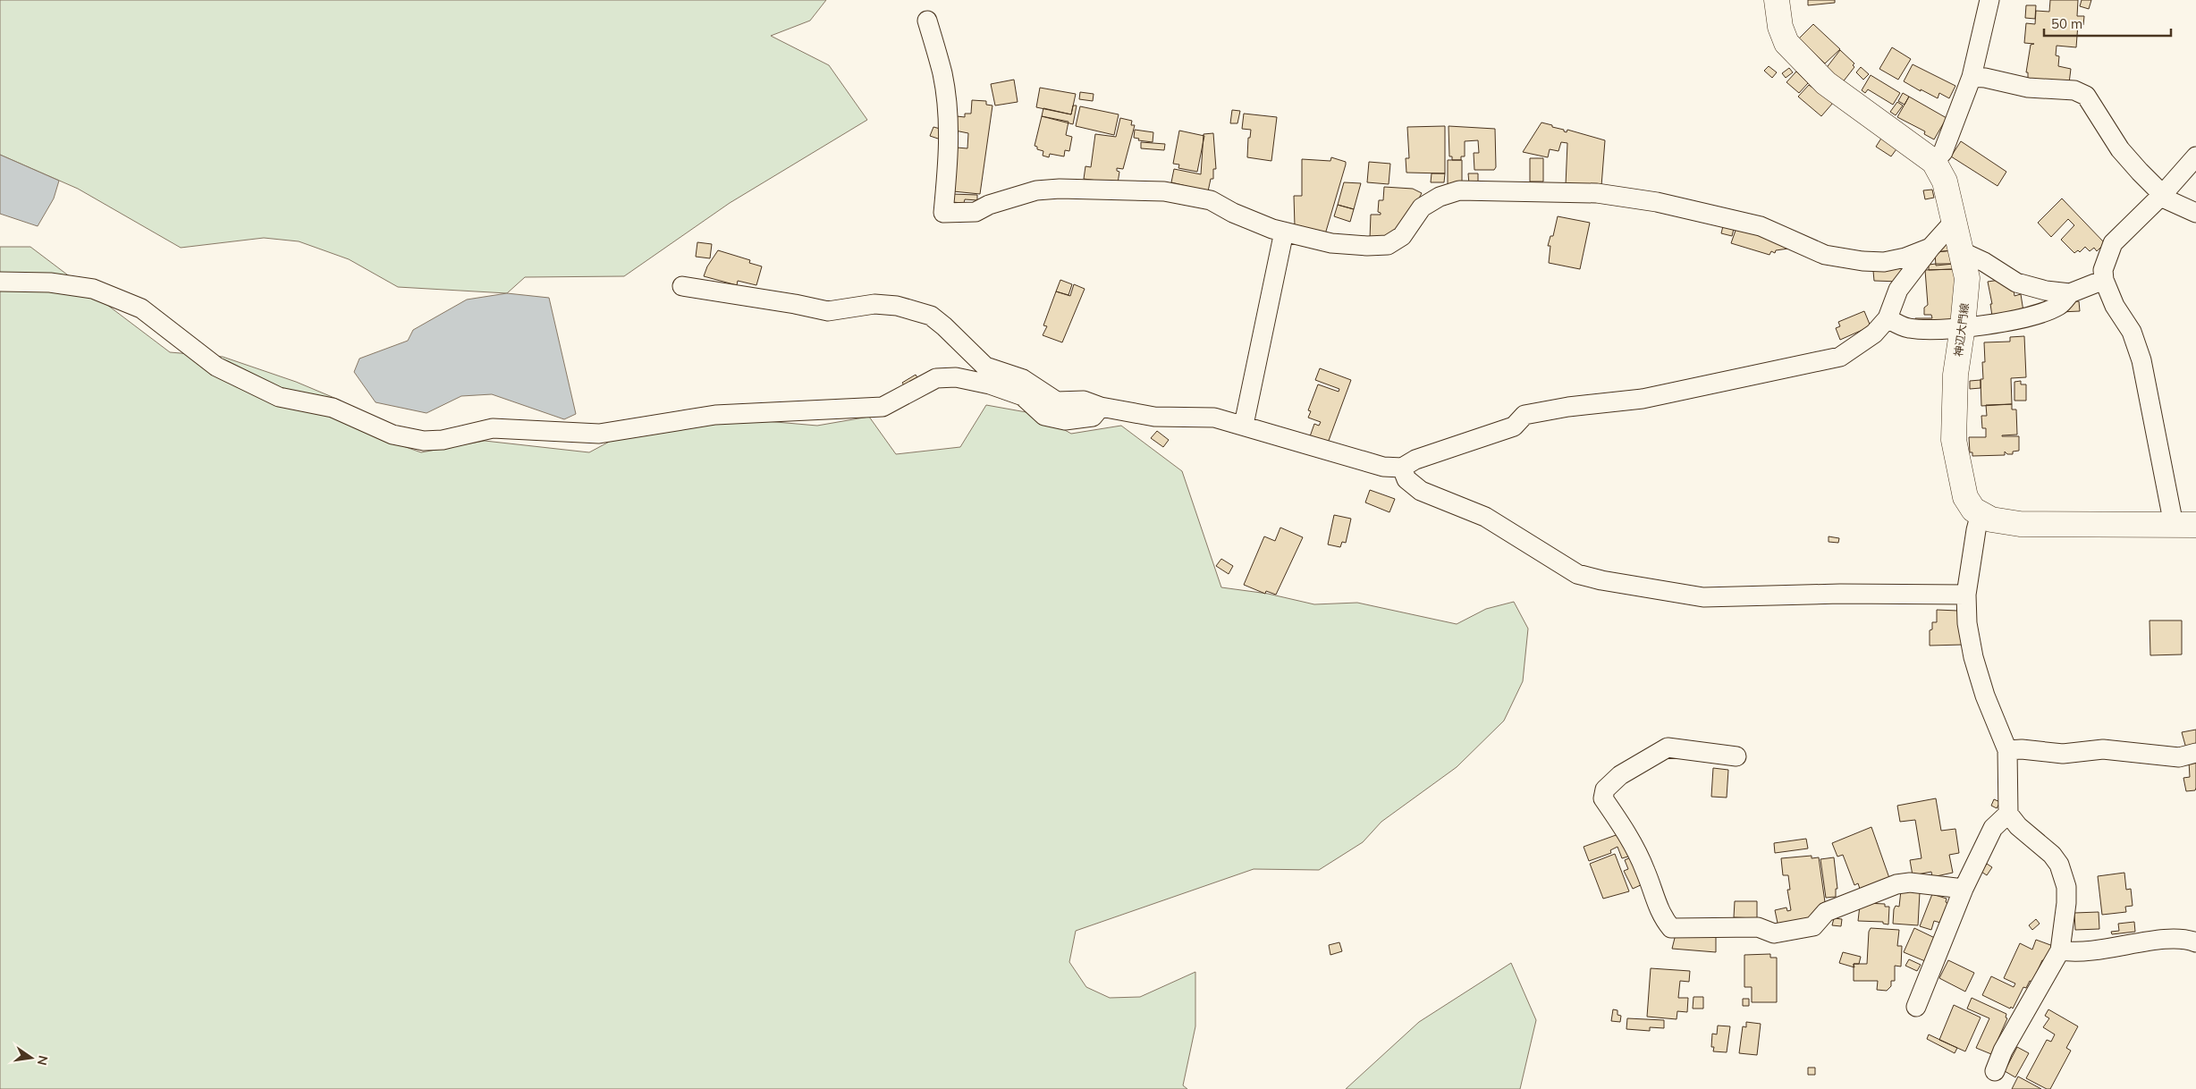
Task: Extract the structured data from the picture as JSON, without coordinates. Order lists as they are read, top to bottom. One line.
{"streets":{"main road":["神辺大門線"]},"scale_bar":"50 m","north":"right"}
